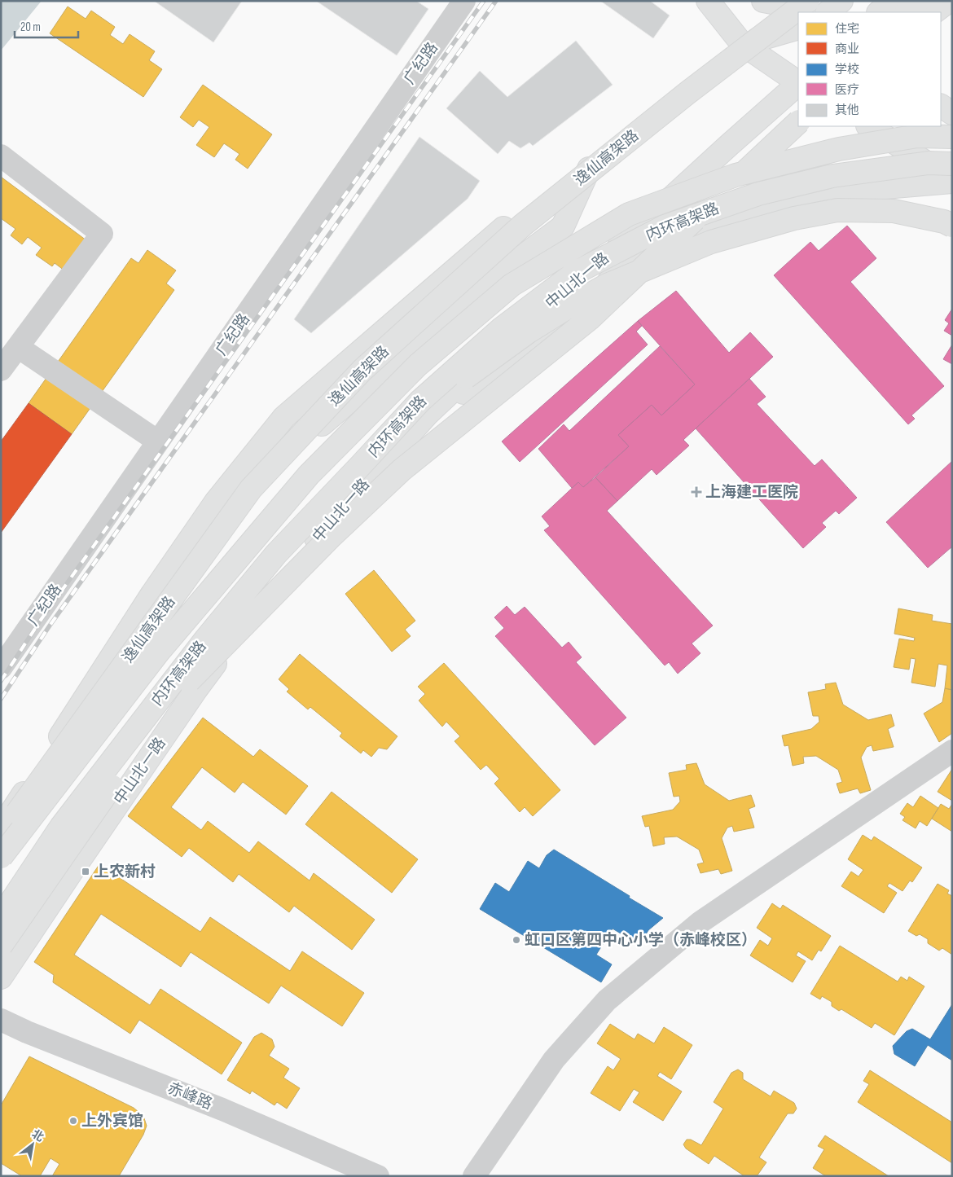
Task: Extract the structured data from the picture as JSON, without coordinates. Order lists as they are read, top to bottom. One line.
{"streets":{"main road":["逸仙高架路","内环高架路","中山北一路"],"street":["广纪路","赤峰路"]},"crossings":[["内环高架路","中山北一路"]],"places":{"health":["上海建工医院"],"transit":["上农新村"],"other":["虹口区第四中心小学（赤峰校区）","上外宾馆"]},"legend":["住宅","商业","学校","医疗","其他"],"scale_bar":"20 m","north":"top right"}
